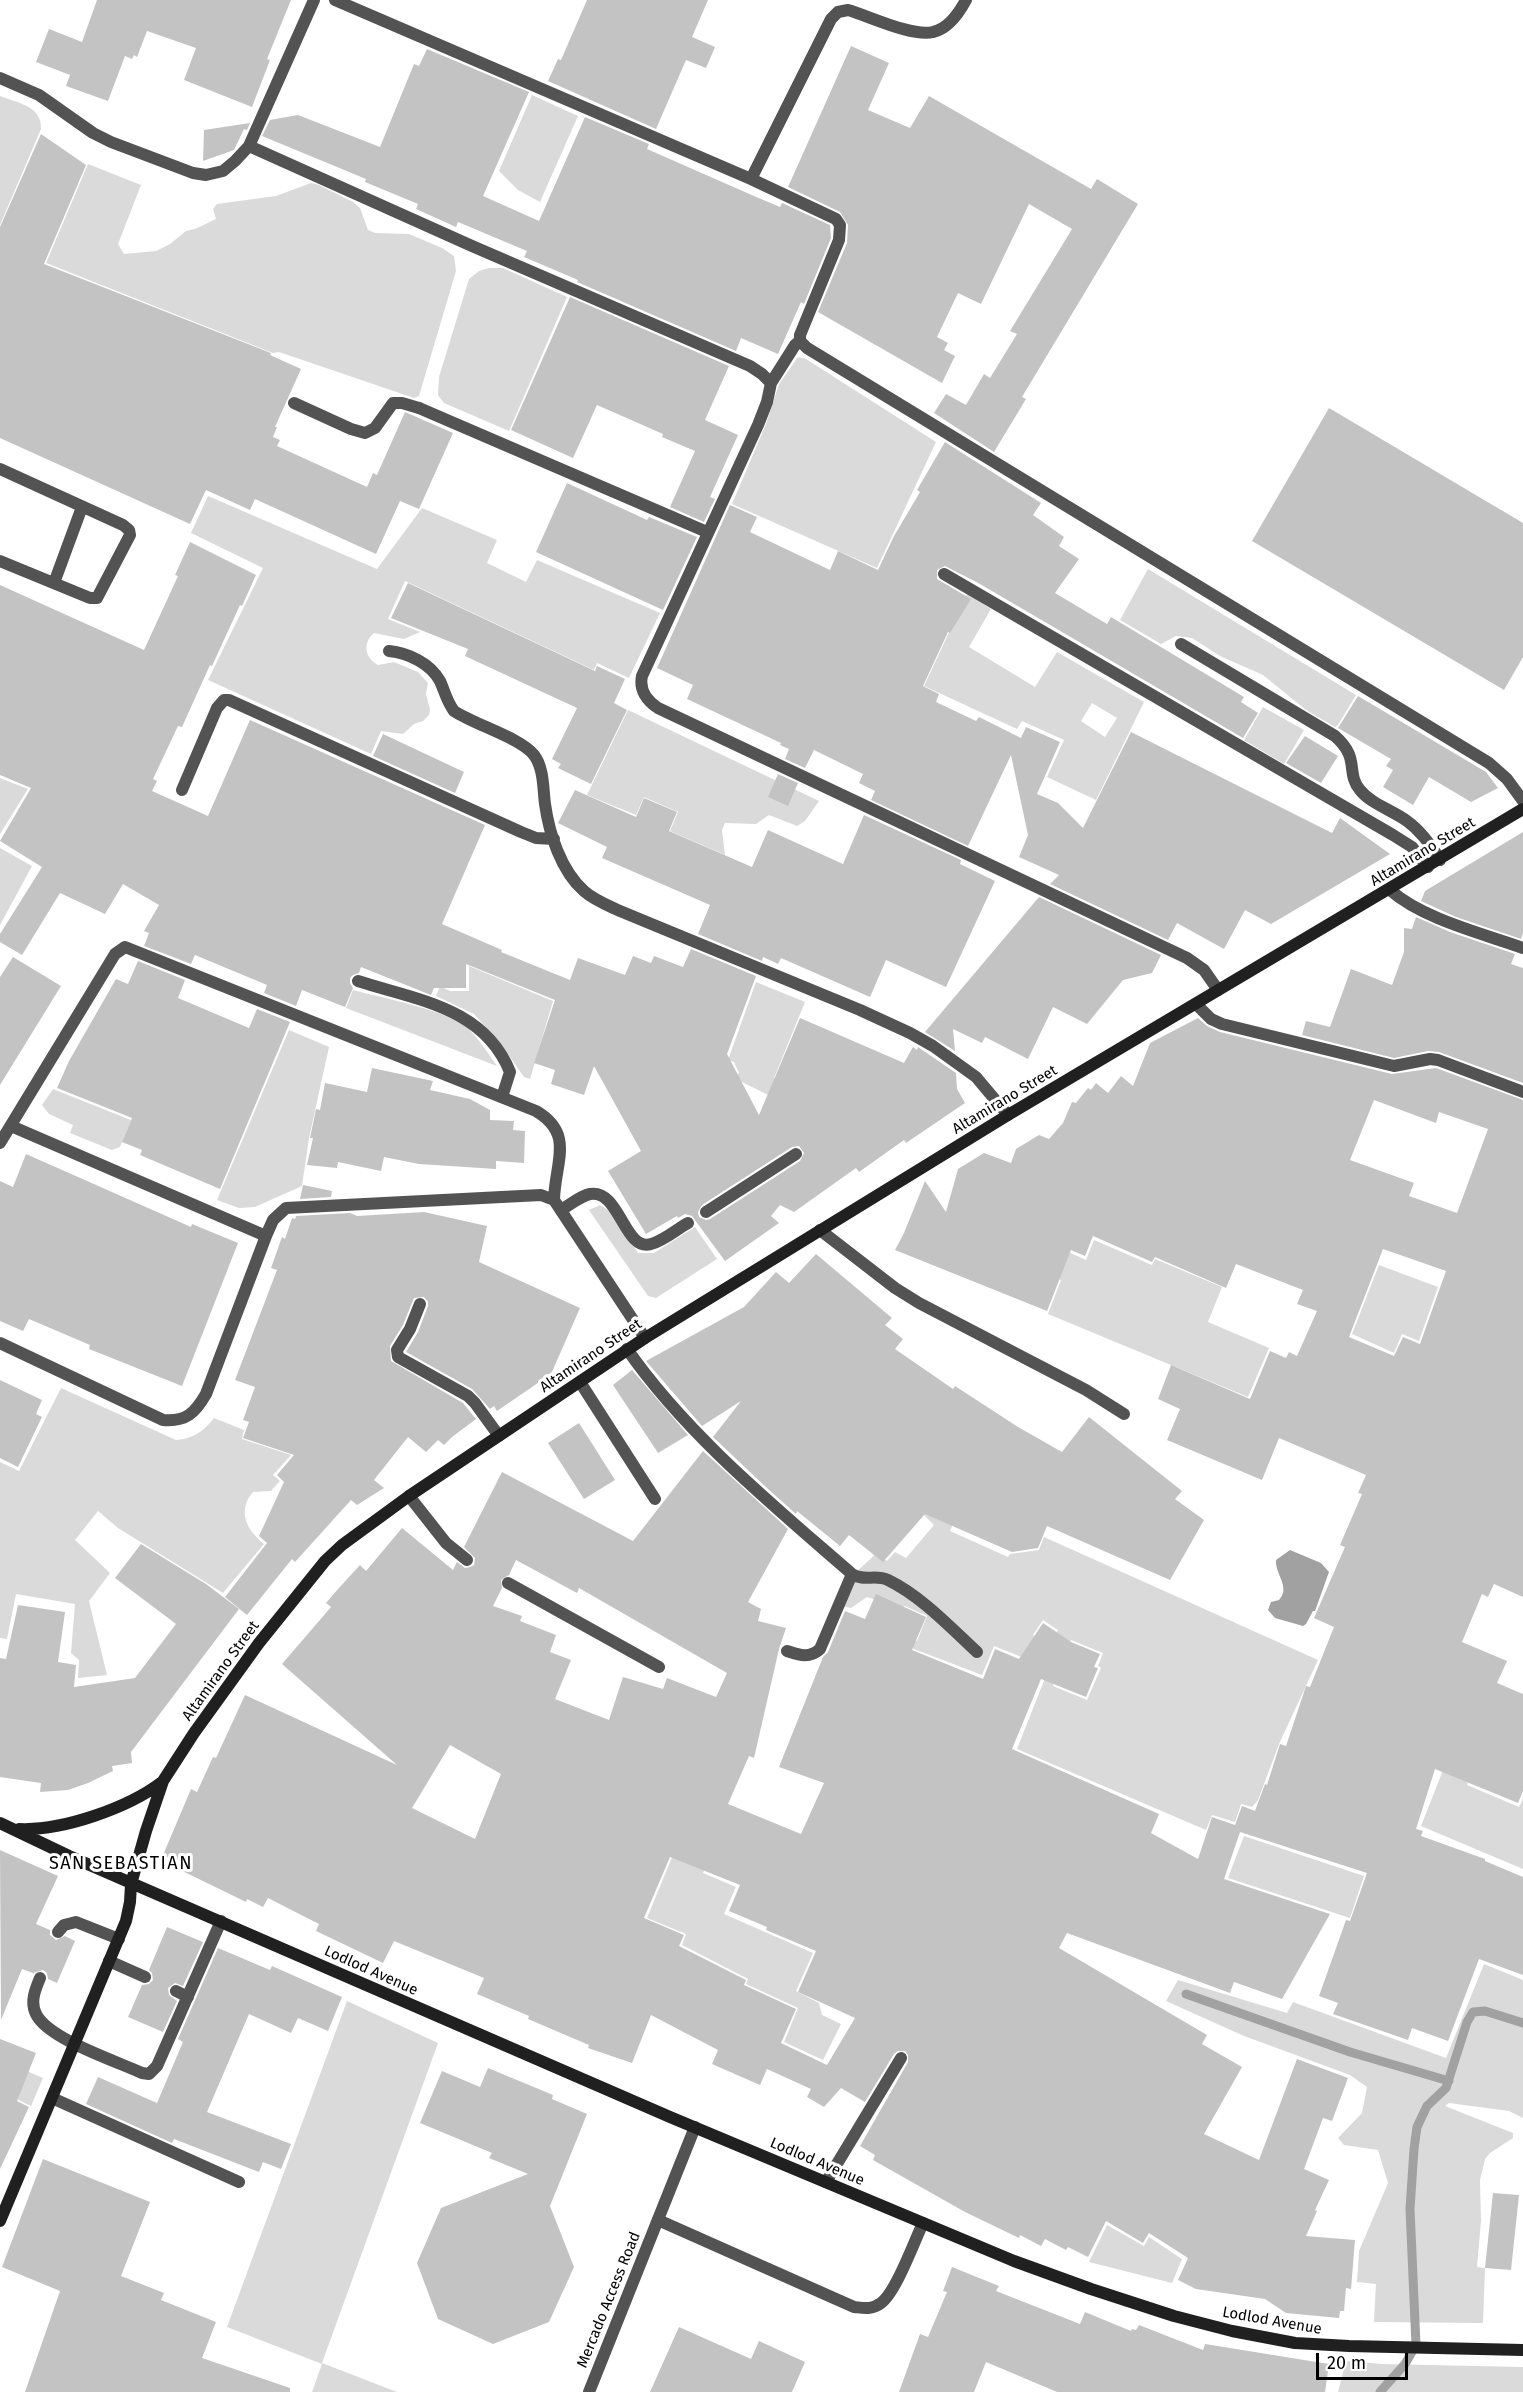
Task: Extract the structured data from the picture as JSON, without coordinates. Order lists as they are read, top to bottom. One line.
{"streets":{"main road":["Altamirano Street","Lodlod Avenue"],"street":["Mercado Access Road"]},"crossings":[["Altamirano Street","Lodlod Avenue"],["Lodlod Avenue","Mercado Access Road"]],"districts":["SAN SEBASTIAN"],"scale_bar":"20 m"}
